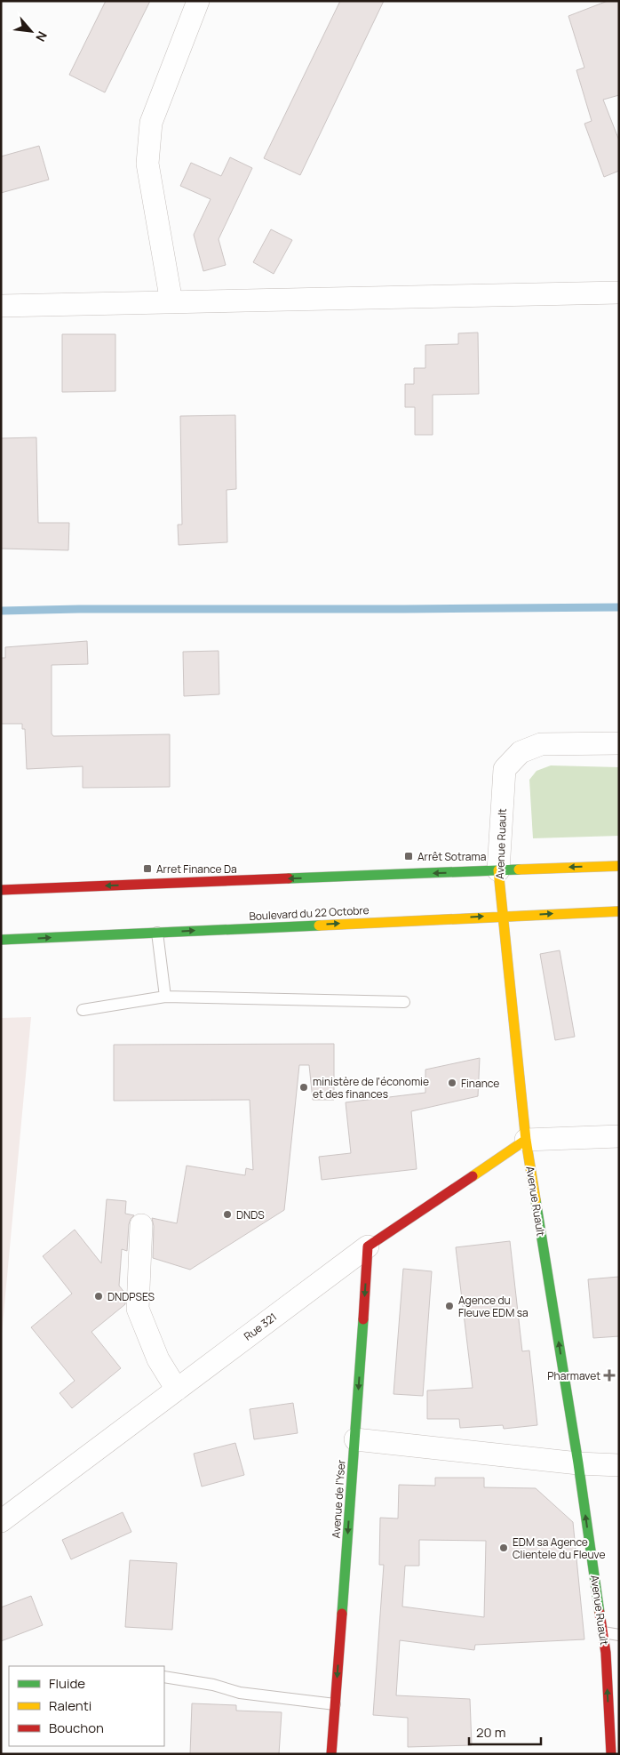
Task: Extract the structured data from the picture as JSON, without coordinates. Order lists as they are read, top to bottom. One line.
{"streets":{"street":["Avenue Ruault","Boulevard du 22 Octobre","Rue 321","Avenue de l'Yser"]},"crossings":[["Avenue Ruault","Boulevard du 22 Octobre"],["Avenue Ruault","Rue 321"],["Rue 321","Avenue de l'Yser"]],"one_way":["Avenue Ruault","Avenue de l'Yser"],"places":{"transit":["Arrêt Sotrama","Arret Finance Da"],"other":["Finance","ministère de l'économie et des finances","DNDS","DNDPSES","Agence du Fleuve EDM sa","EDM sa Agence Clientele du Fleuve"],"health":["Pharmavet"]},"legend":["Fluide","Ralenti","Bouchon"],"scale_bar":"20 m","north":"bottom right"}
